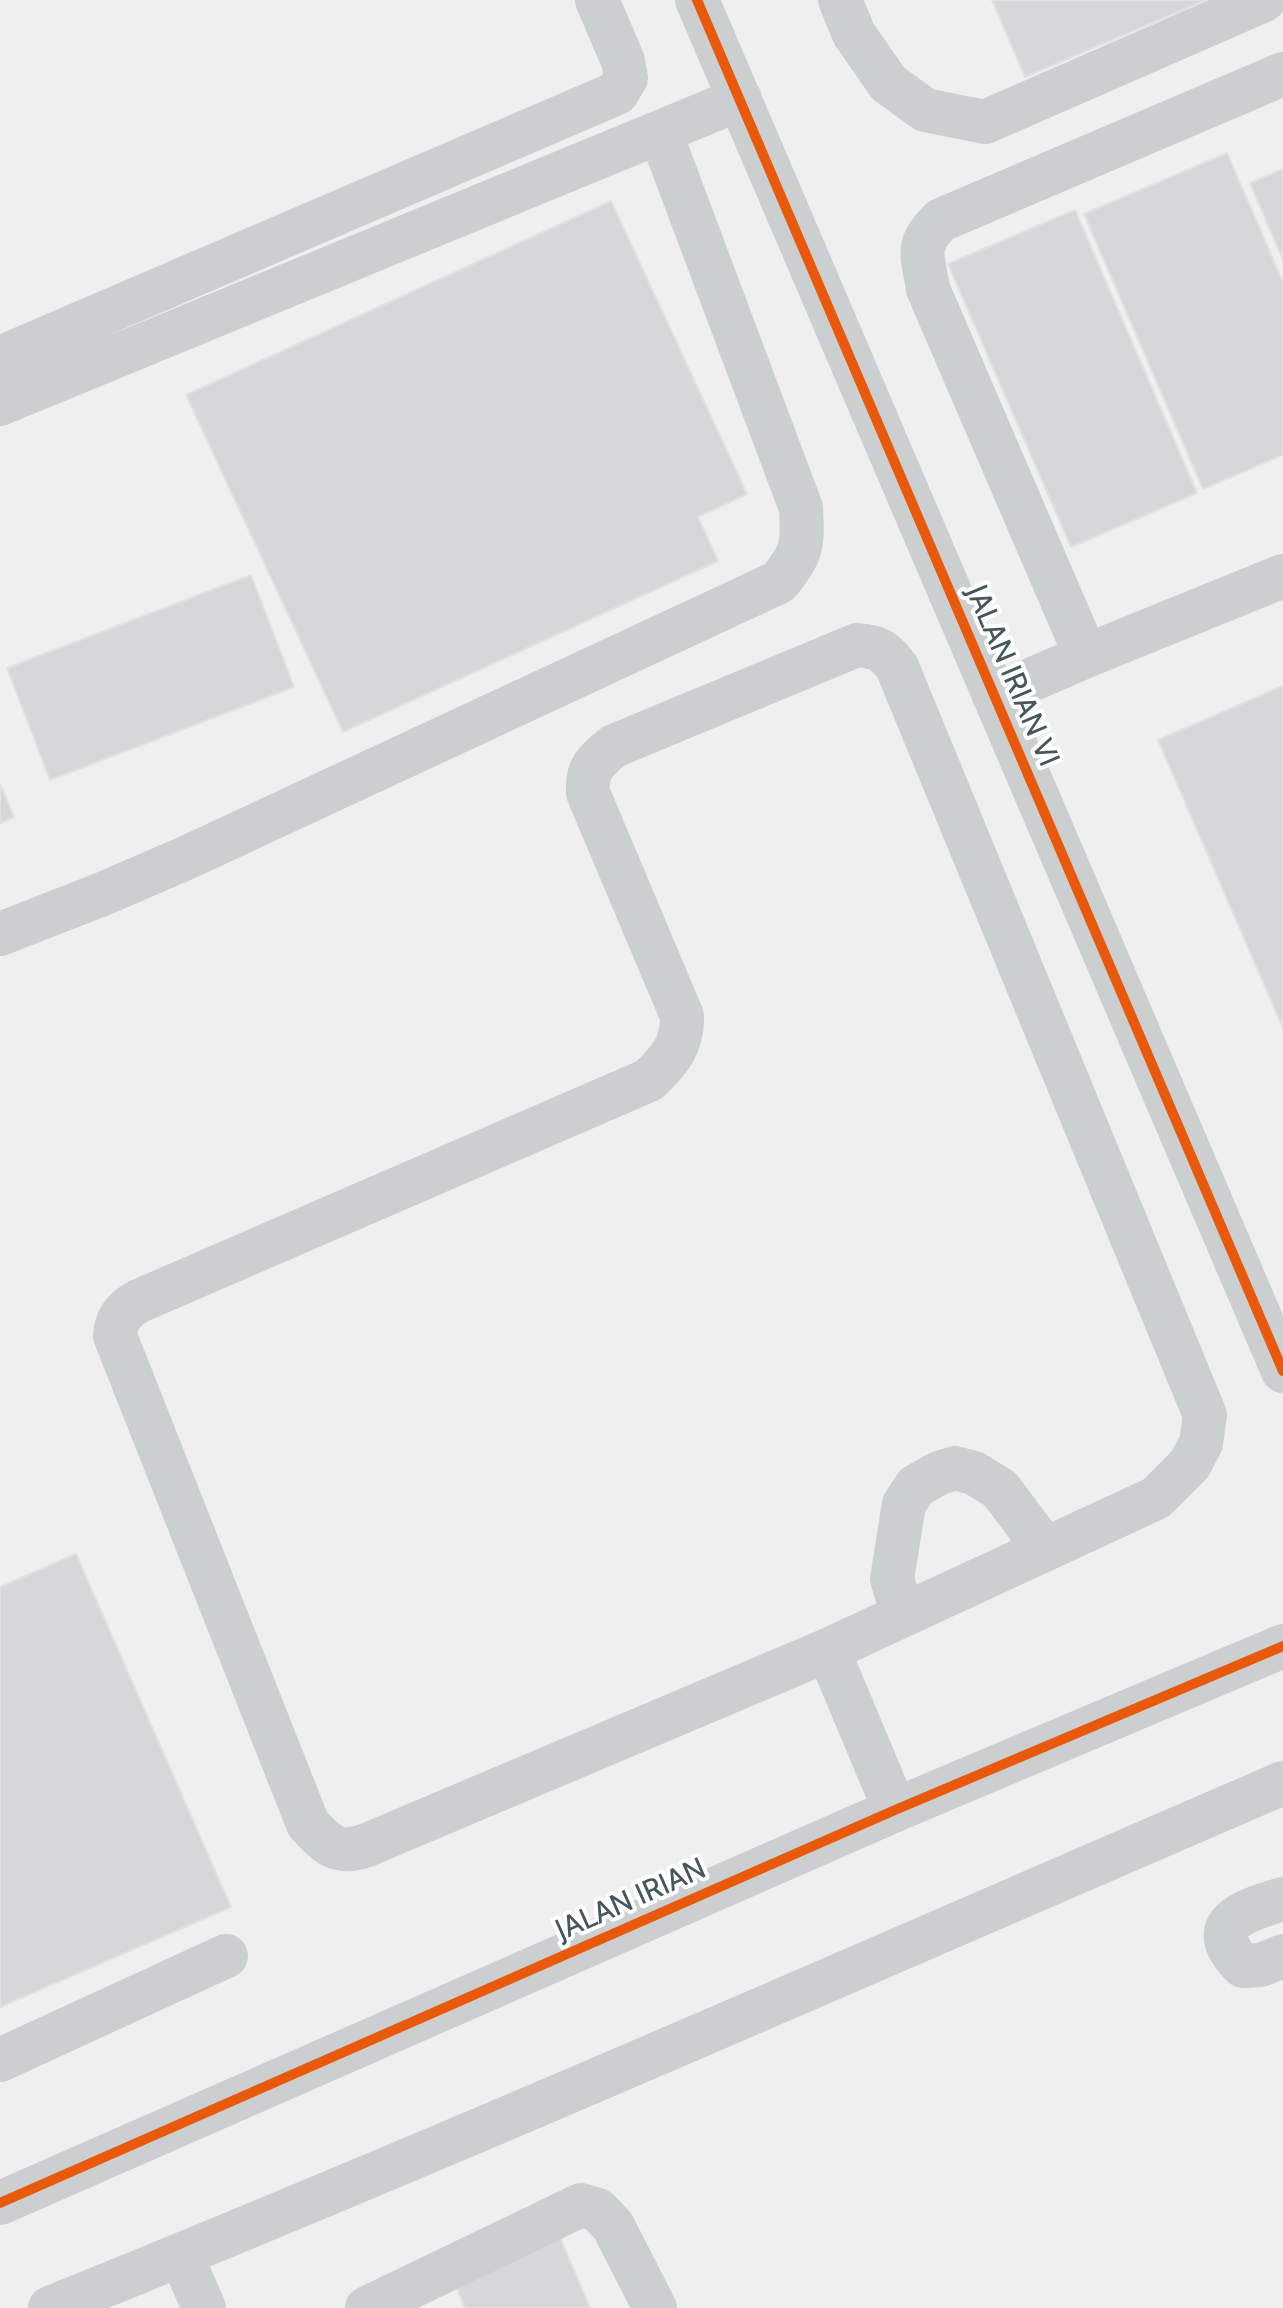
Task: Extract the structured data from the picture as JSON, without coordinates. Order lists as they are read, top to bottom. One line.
{"streets":{"street":["JALAN IRIAN VI","JALAN IRIAN"]}}
